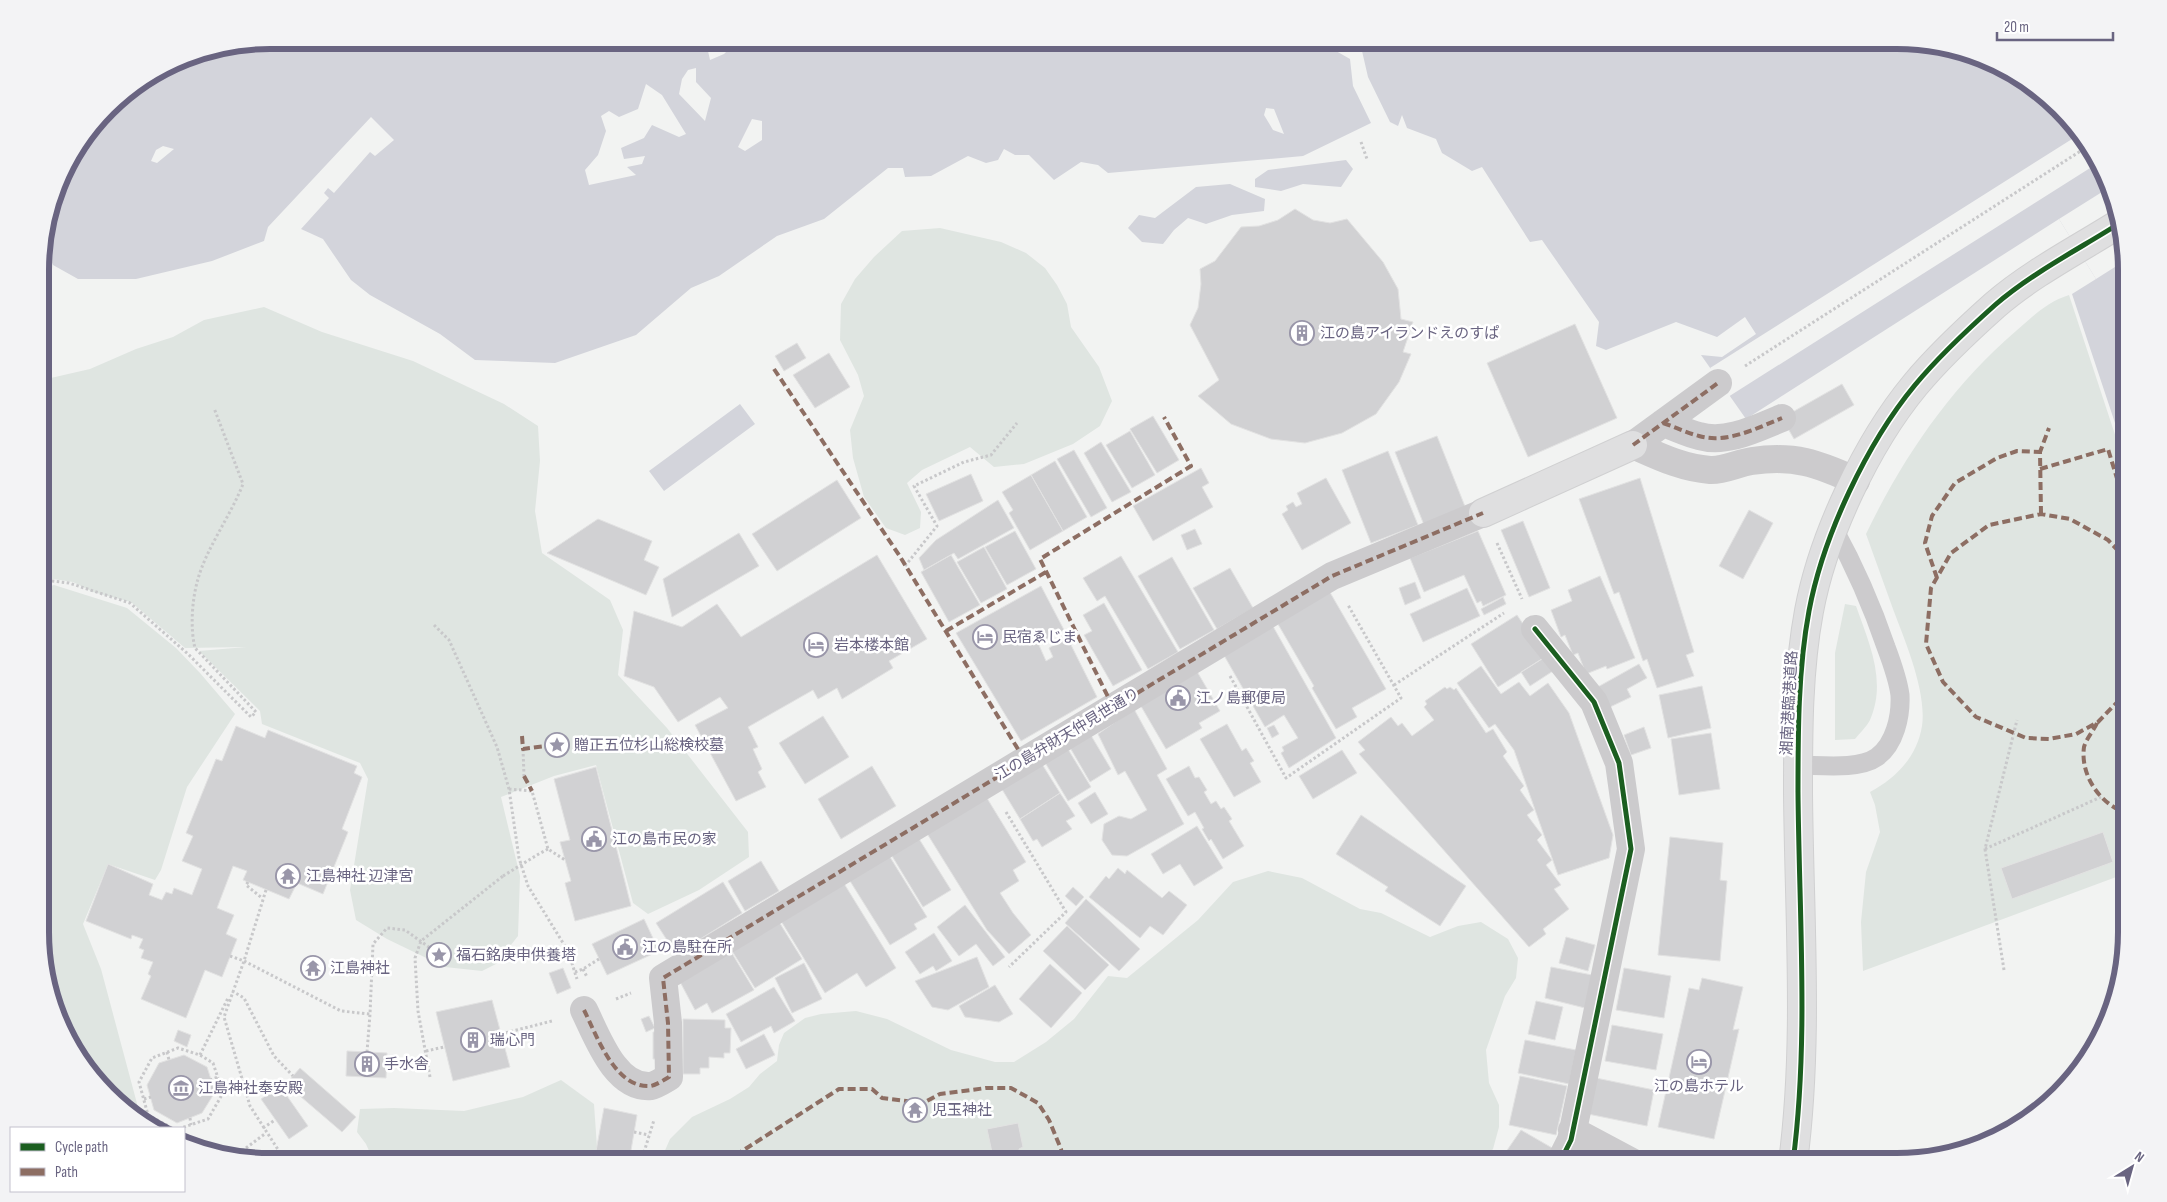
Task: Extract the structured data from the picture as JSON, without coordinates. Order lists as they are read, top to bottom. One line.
{"streets":{"street":["湘南港臨港道路","江の島弁財天仲見世通り"]},"places":{"building":["江の島アイランドえのすぱ","瑞心門","手水舎"],"hotel":["民宿ゑじま","岩本楼本館","江の島ホテル"],"public building":["江ノ島郵便局","江の島市民の家","江の島駐在所"],"place":["贈正五位杉山総検校墓","福石銘庚申供養塔"],"temple":["江島神社 辺津宮","江島神社","児玉神社"],"museum":["江島神社奉安殿"]},"legend":["Cycle path","Path"],"scale_bar":"20 m","north":"top right"}
